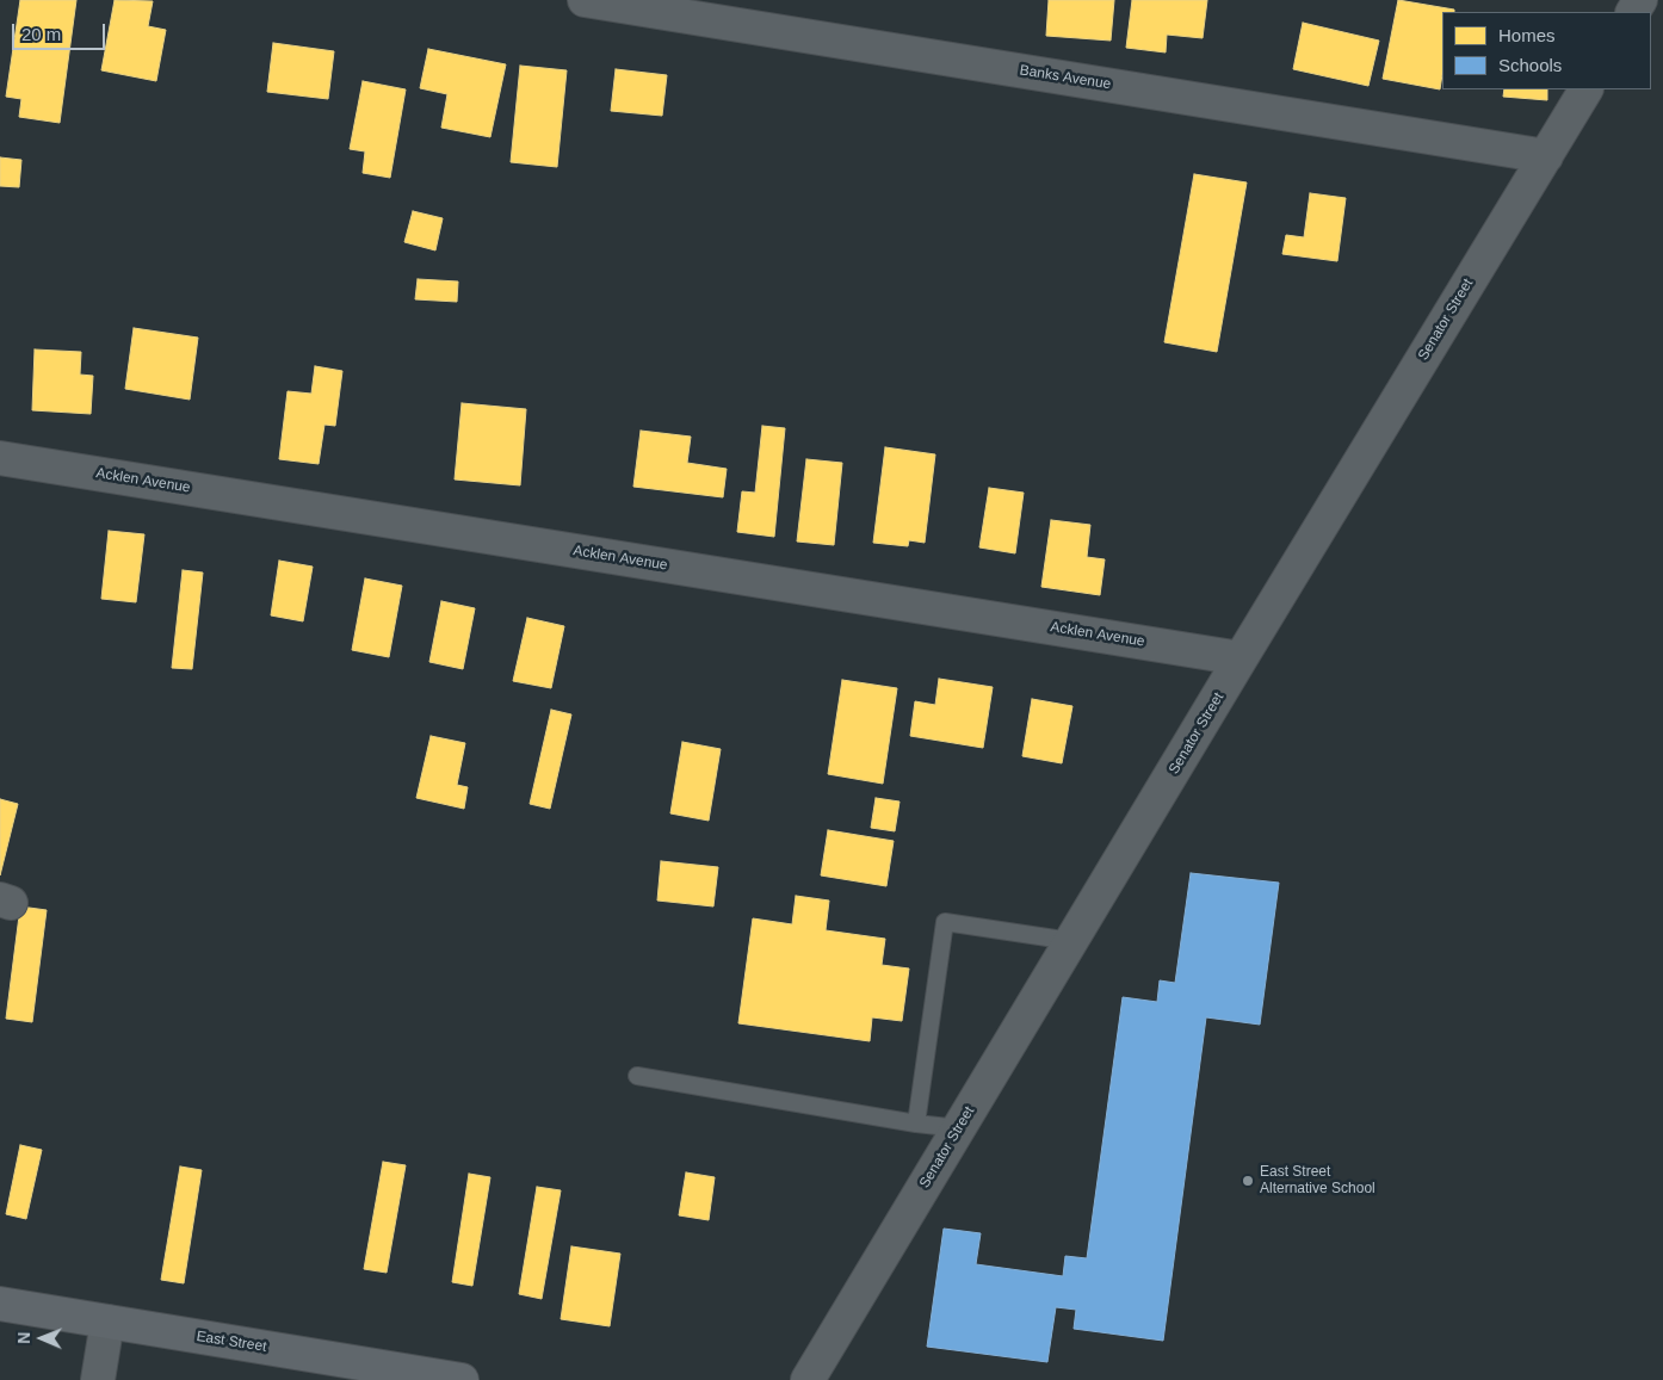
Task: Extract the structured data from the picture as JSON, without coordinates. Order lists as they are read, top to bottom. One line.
{"streets":{"street":["Banks Avenue","Senator Street","Acklen Avenue","East Street"]},"crossings":[["Banks Avenue","Senator Street"],["Senator Street","Acklen Avenue"]],"places":["East Street Alternative School"],"legend":["Homes","Schools"],"scale_bar":"20 m","north":"left"}
